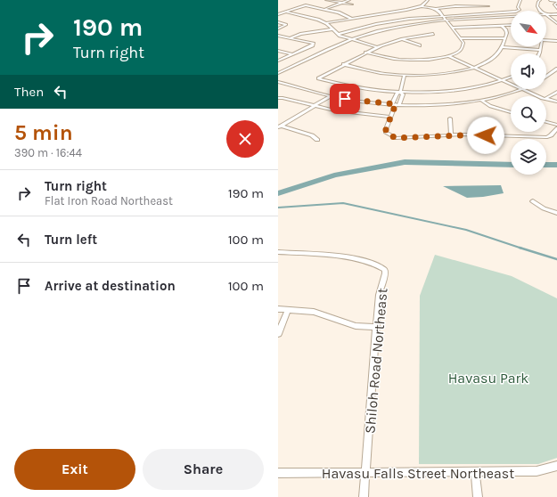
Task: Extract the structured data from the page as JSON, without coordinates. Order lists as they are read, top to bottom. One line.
{"streets":{"street":["Shiloh Road Northeast","Havasu Falls Street Northeast"]},"crossings":[["Shiloh Road Northeast","Havasu Falls Street Northeast"]],"parks":["Havasu Park"],"north":"bottom right","page":{"turn":["190 m","Turn right"],"then":"Then","heading":["5 min","390 m · 16:44"],"list":[{"name":"Turn right","note":"Flat Iron Road Northeast","value":"190 m"},{"name":"Turn left","value":"100 m"},{"name":"Arrive at destination","value":"100 m"}],"buttons":["Exit","Share"]}}
